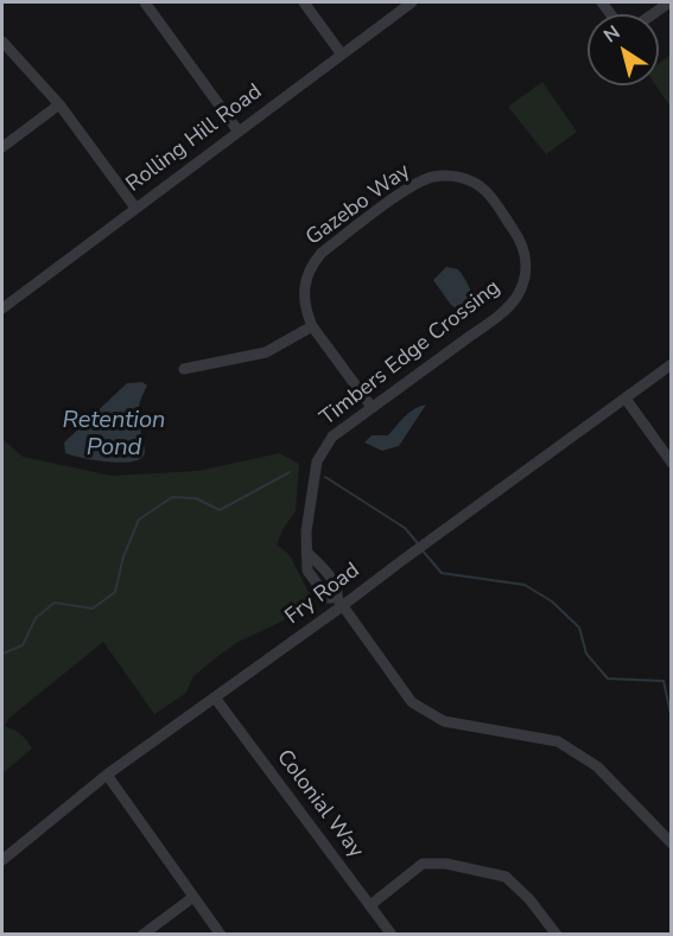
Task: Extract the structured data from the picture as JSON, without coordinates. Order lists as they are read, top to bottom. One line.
{"streets":{"street":["Rolling Hill Road","Gazebo Way","Timbers Edge Crossing","Fry Road","Colonial Way"]},"crossings":[["Gazebo Way","Timbers Edge Crossing"],["Timbers Edge Crossing","Fry Road"],["Fry Road","Colonial Way"]],"water":["Retention Pond"],"north":"top left"}
